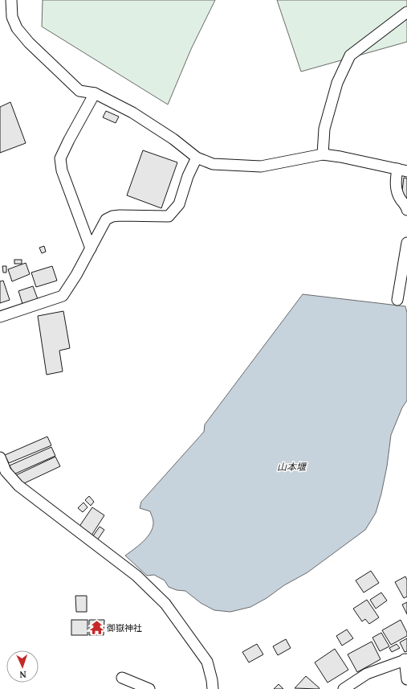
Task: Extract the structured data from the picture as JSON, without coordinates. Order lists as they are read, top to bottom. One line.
{"water":["山本堰"],"places":{"temple":["御嶽神社"]},"north":"bottom"}
